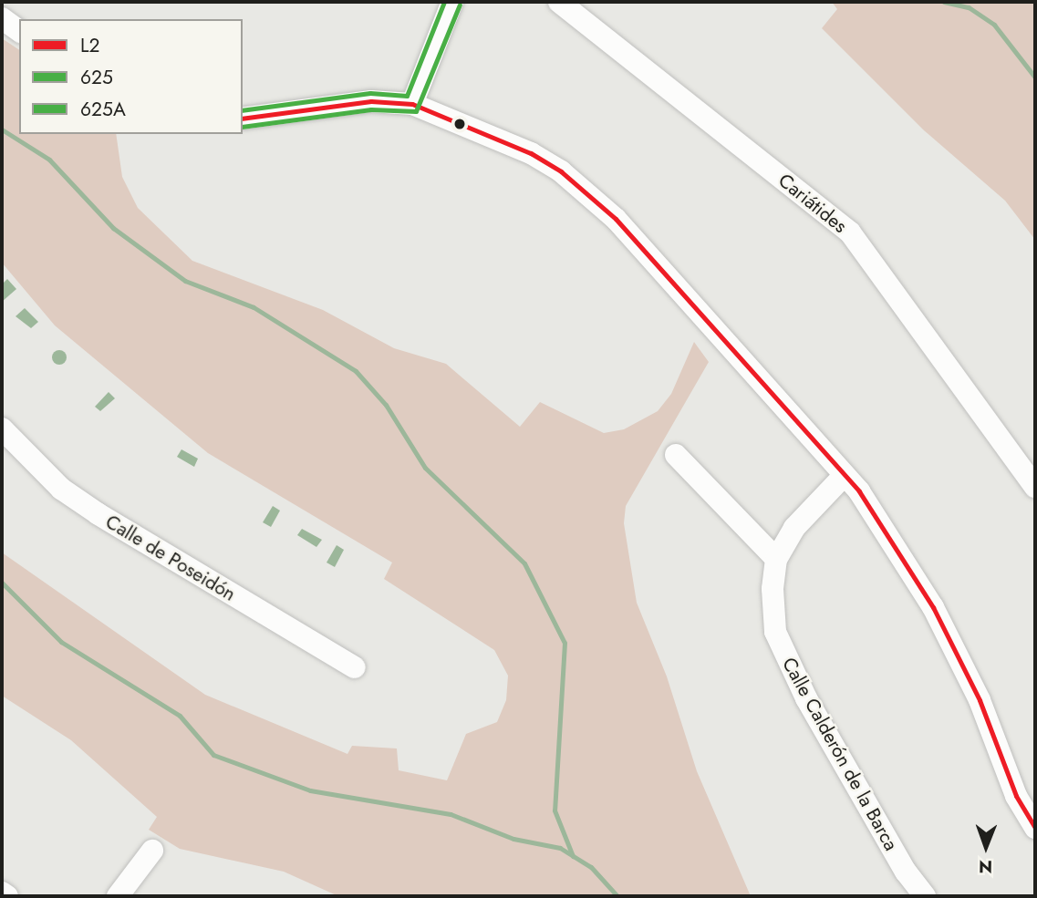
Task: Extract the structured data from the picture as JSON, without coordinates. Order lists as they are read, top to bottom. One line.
{"streets":{"street":["Cariátides","Calle de Poseidón","Calle Calderón de la Barca"]},"lines":["transit line 625A","transit line 625","transit line L2"],"legend":["L2","625","625A"],"north":"bottom"}
